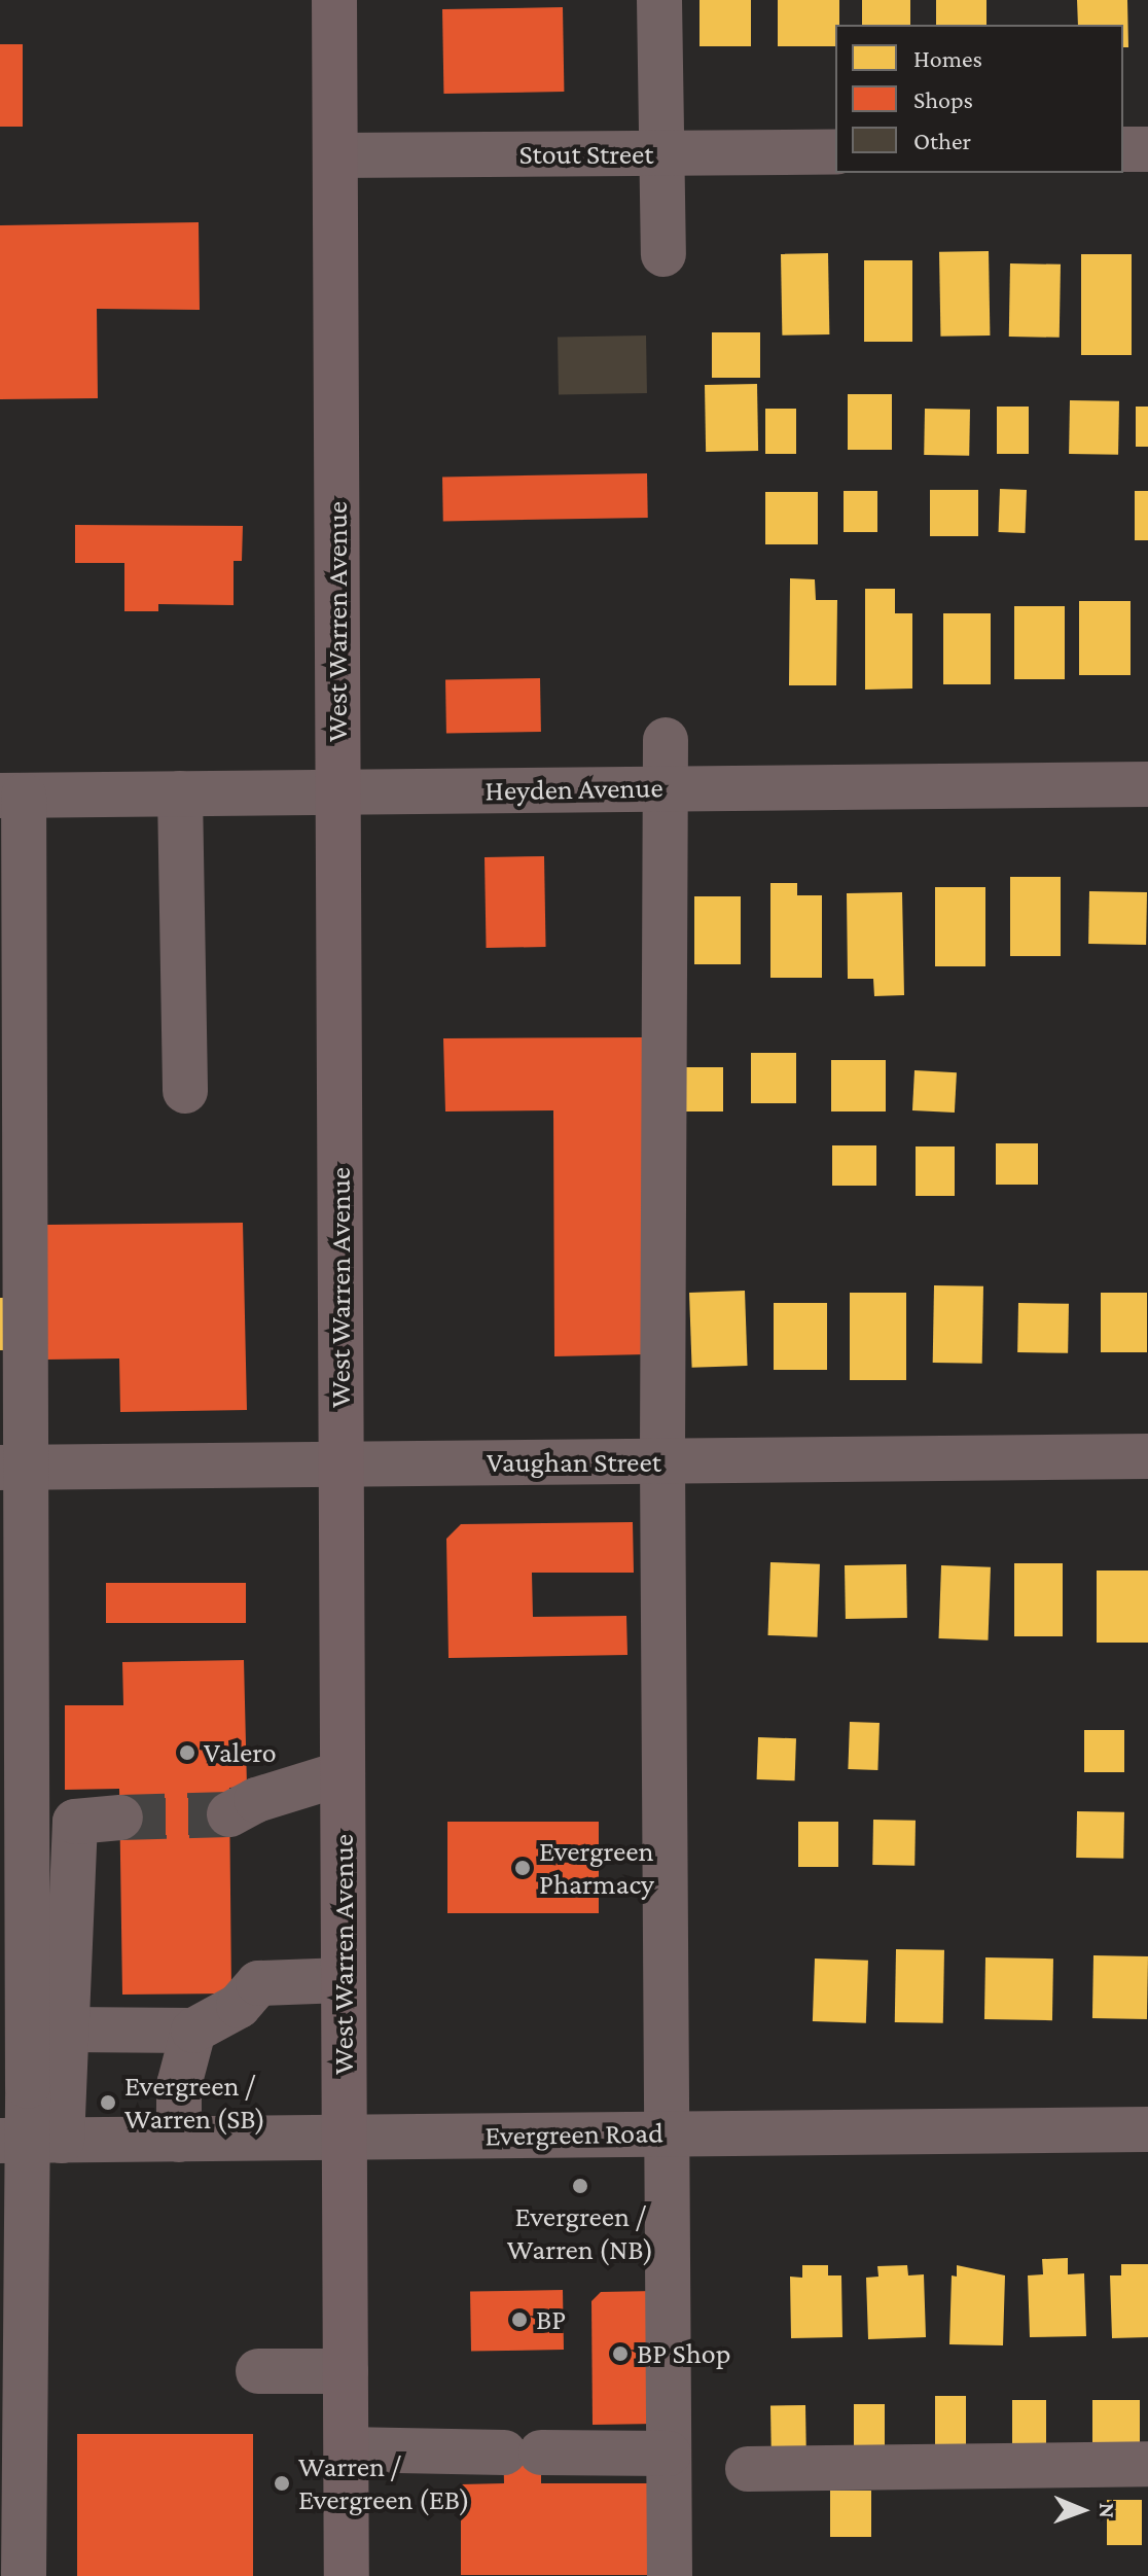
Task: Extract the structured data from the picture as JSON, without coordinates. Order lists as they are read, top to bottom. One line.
{"streets":{"main road":["West Warren Avenue"],"street":["Stout Street","Heyden Avenue","Vaughan Street","Evergreen Road"]},"crossings":[["Stout Street","West Warren Avenue"],["West Warren Avenue","Heyden Avenue"],["West Warren Avenue","Vaughan Street"],["West Warren Avenue","Evergreen Road"]],"places":["Valero","Evergreen Pharmacy","Evergreen / Warren (SB)","Evergreen / Warren (NB)","BP","BP Shop","Warren / Evergreen (EB)"],"legend":["Homes","Shops","Other"],"north":"right"}
